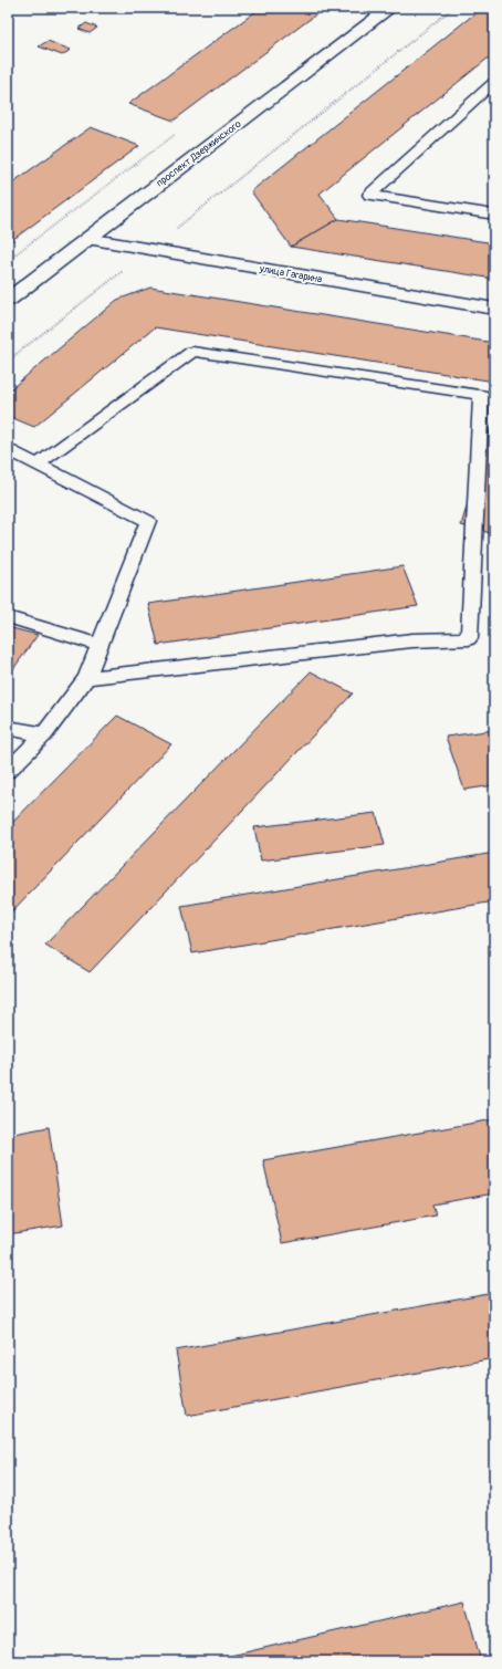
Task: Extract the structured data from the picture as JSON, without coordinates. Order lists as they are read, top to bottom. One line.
{"streets":{"main road":["проспект Дзержинского","улица Гагарина"]},"crossings":[["проспект Дзержинского","улица Гагарина"]]}
